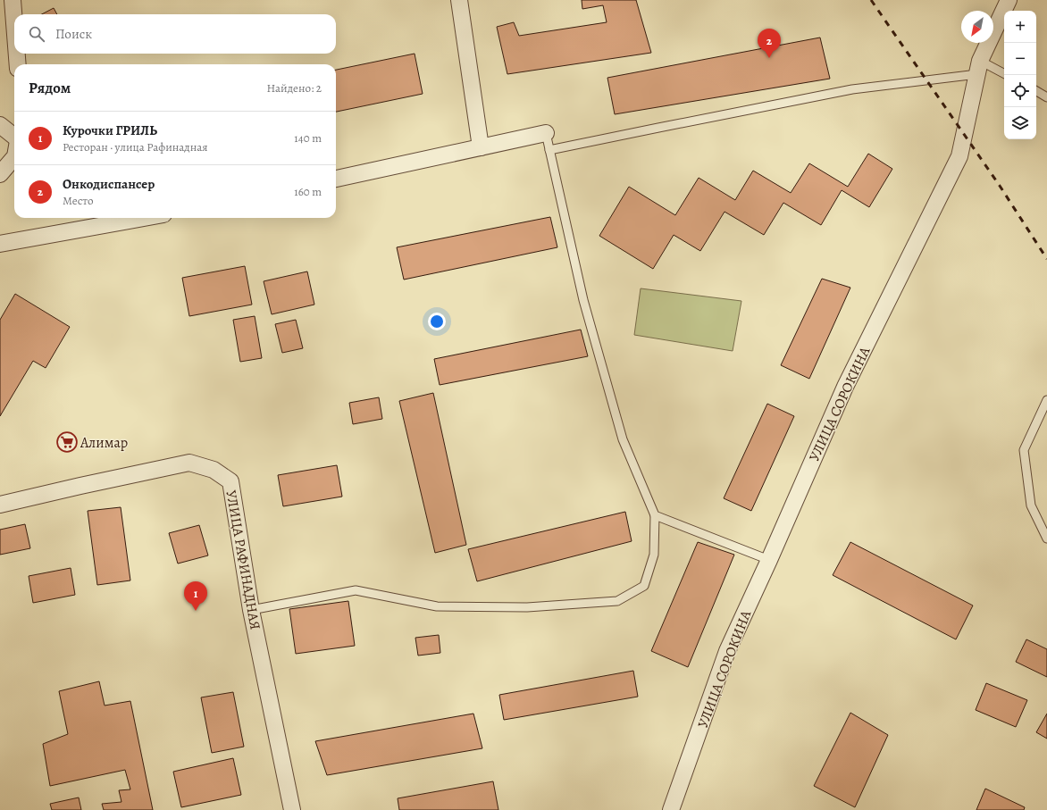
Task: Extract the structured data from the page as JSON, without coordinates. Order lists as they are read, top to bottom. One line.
{"streets":{"street":["УЛИЦА СОРОКИНА","УЛИЦА РАФИНАДНАЯ"]},"places":{"supermarket":["Алимар"]},"north":"bottom left","page":{"map_buttons":["+","−"],"search":"Поиск","pins":["2","1"],"heading":["Рядом","Найдено: 2"],"list":[{"mark":"1","name":"Курочки ГРИЛЬ","note":"Ресторан · улица Рафинадная","value":"140 m"},{"mark":"2","name":"Онкодиспансер","note":"Место","value":"160 m"}]}}
